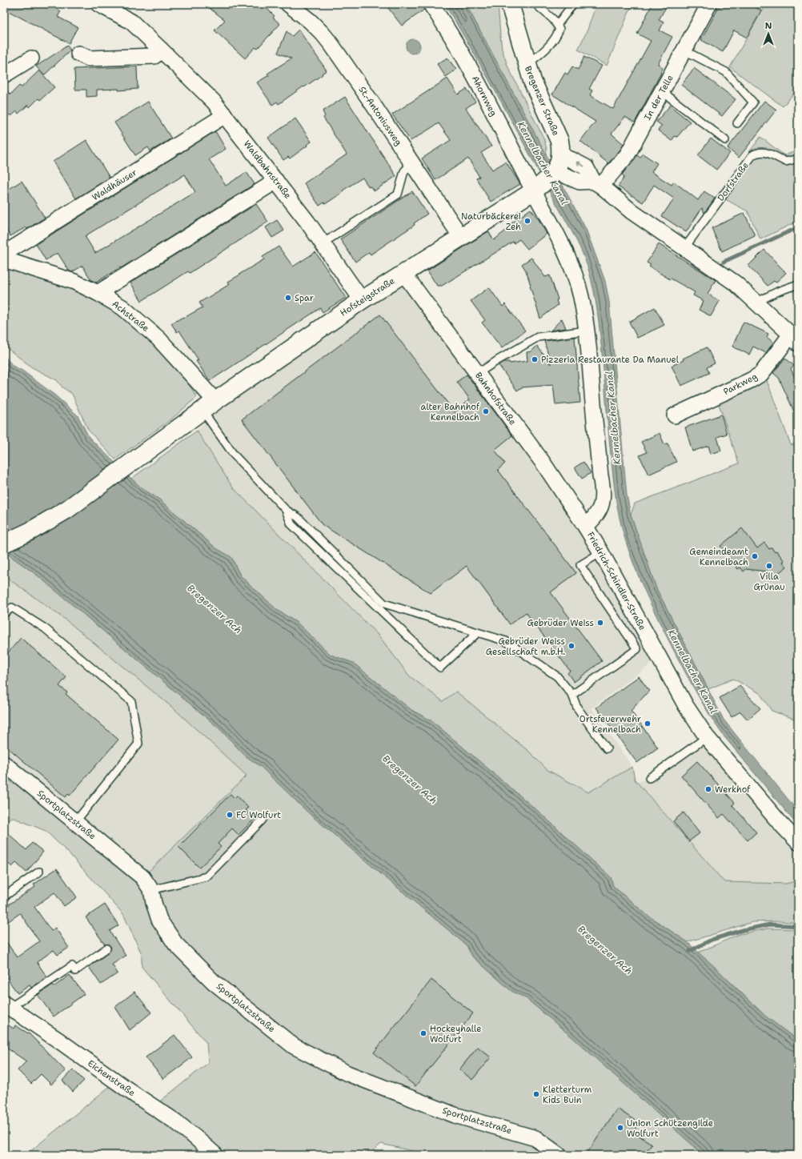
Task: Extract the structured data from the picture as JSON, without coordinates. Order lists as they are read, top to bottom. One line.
{"streets":{"main road":["Bregenzer Straße","Hofsteigstraße"],"street":["Ahornweg","In der Telle","St.-Antoniusweg","Waldbahnstraße","Waldhäuser","Achstraße","Parkweg","Bahnhofstraße","Friedrich-Schindler-Straße","Sportplatzstraße","Eichenstraße"],"lane":["Dorfstraße"]},"crossings":[["Ahornweg","Hofsteigstraße"],["Ahornweg","Friedrich-Schindler-Straße"],["Bregenzer Straße","Hofsteigstraße"],["St.-Antoniusweg","Hofsteigstraße"],["Waldbahnstraße","Waldhäuser"],["Waldbahnstraße","Hofsteigstraße"],["Hofsteigstraße","Achstraße"],["Hofsteigstraße","Bahnhofstraße"],["Hofsteigstraße","Friedrich-Schindler-Straße"],["Bahnhofstraße","Friedrich-Schindler-Straße"]],"water":["Kennelbacher Kanal","Bregenzer Ach"],"places":["Naturbäckerei Zeh","Spar","Pizzeria Restaurante Da Manuel","alter Bahnhof Kennelbach","Gemeindeamt Kennelbach","Villa Grünau","Gebrüder Weiss","Gebrüder Weiss Gesellschaft m.b.H.","Ortsfeuerwehr Kennelbach","Werkhof","FC Wolfurt","Hockeyhalle Wolfurt","Kletterturm Kids Buin","Union Schützengilde Wolfurt"],"north":"top"}
